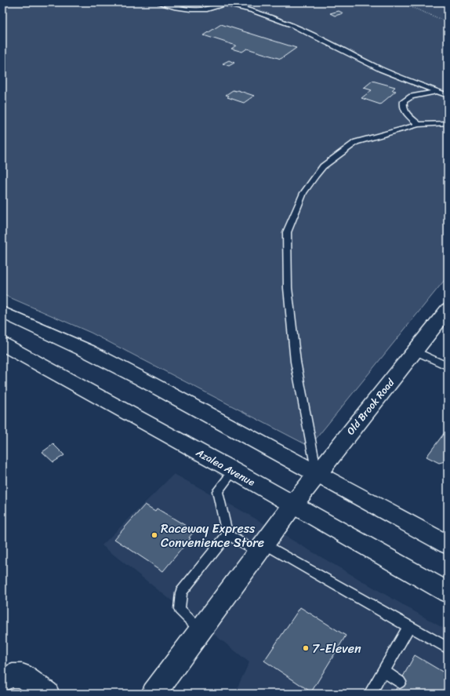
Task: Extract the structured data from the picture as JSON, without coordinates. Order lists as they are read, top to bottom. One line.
{"streets":{"main road":["Old Brook Road","Azalea Avenue"]},"crossings":[["Old Brook Road","Azalea Avenue"]],"places":["Raceway Express Convenience Store","7-Eleven"]}
